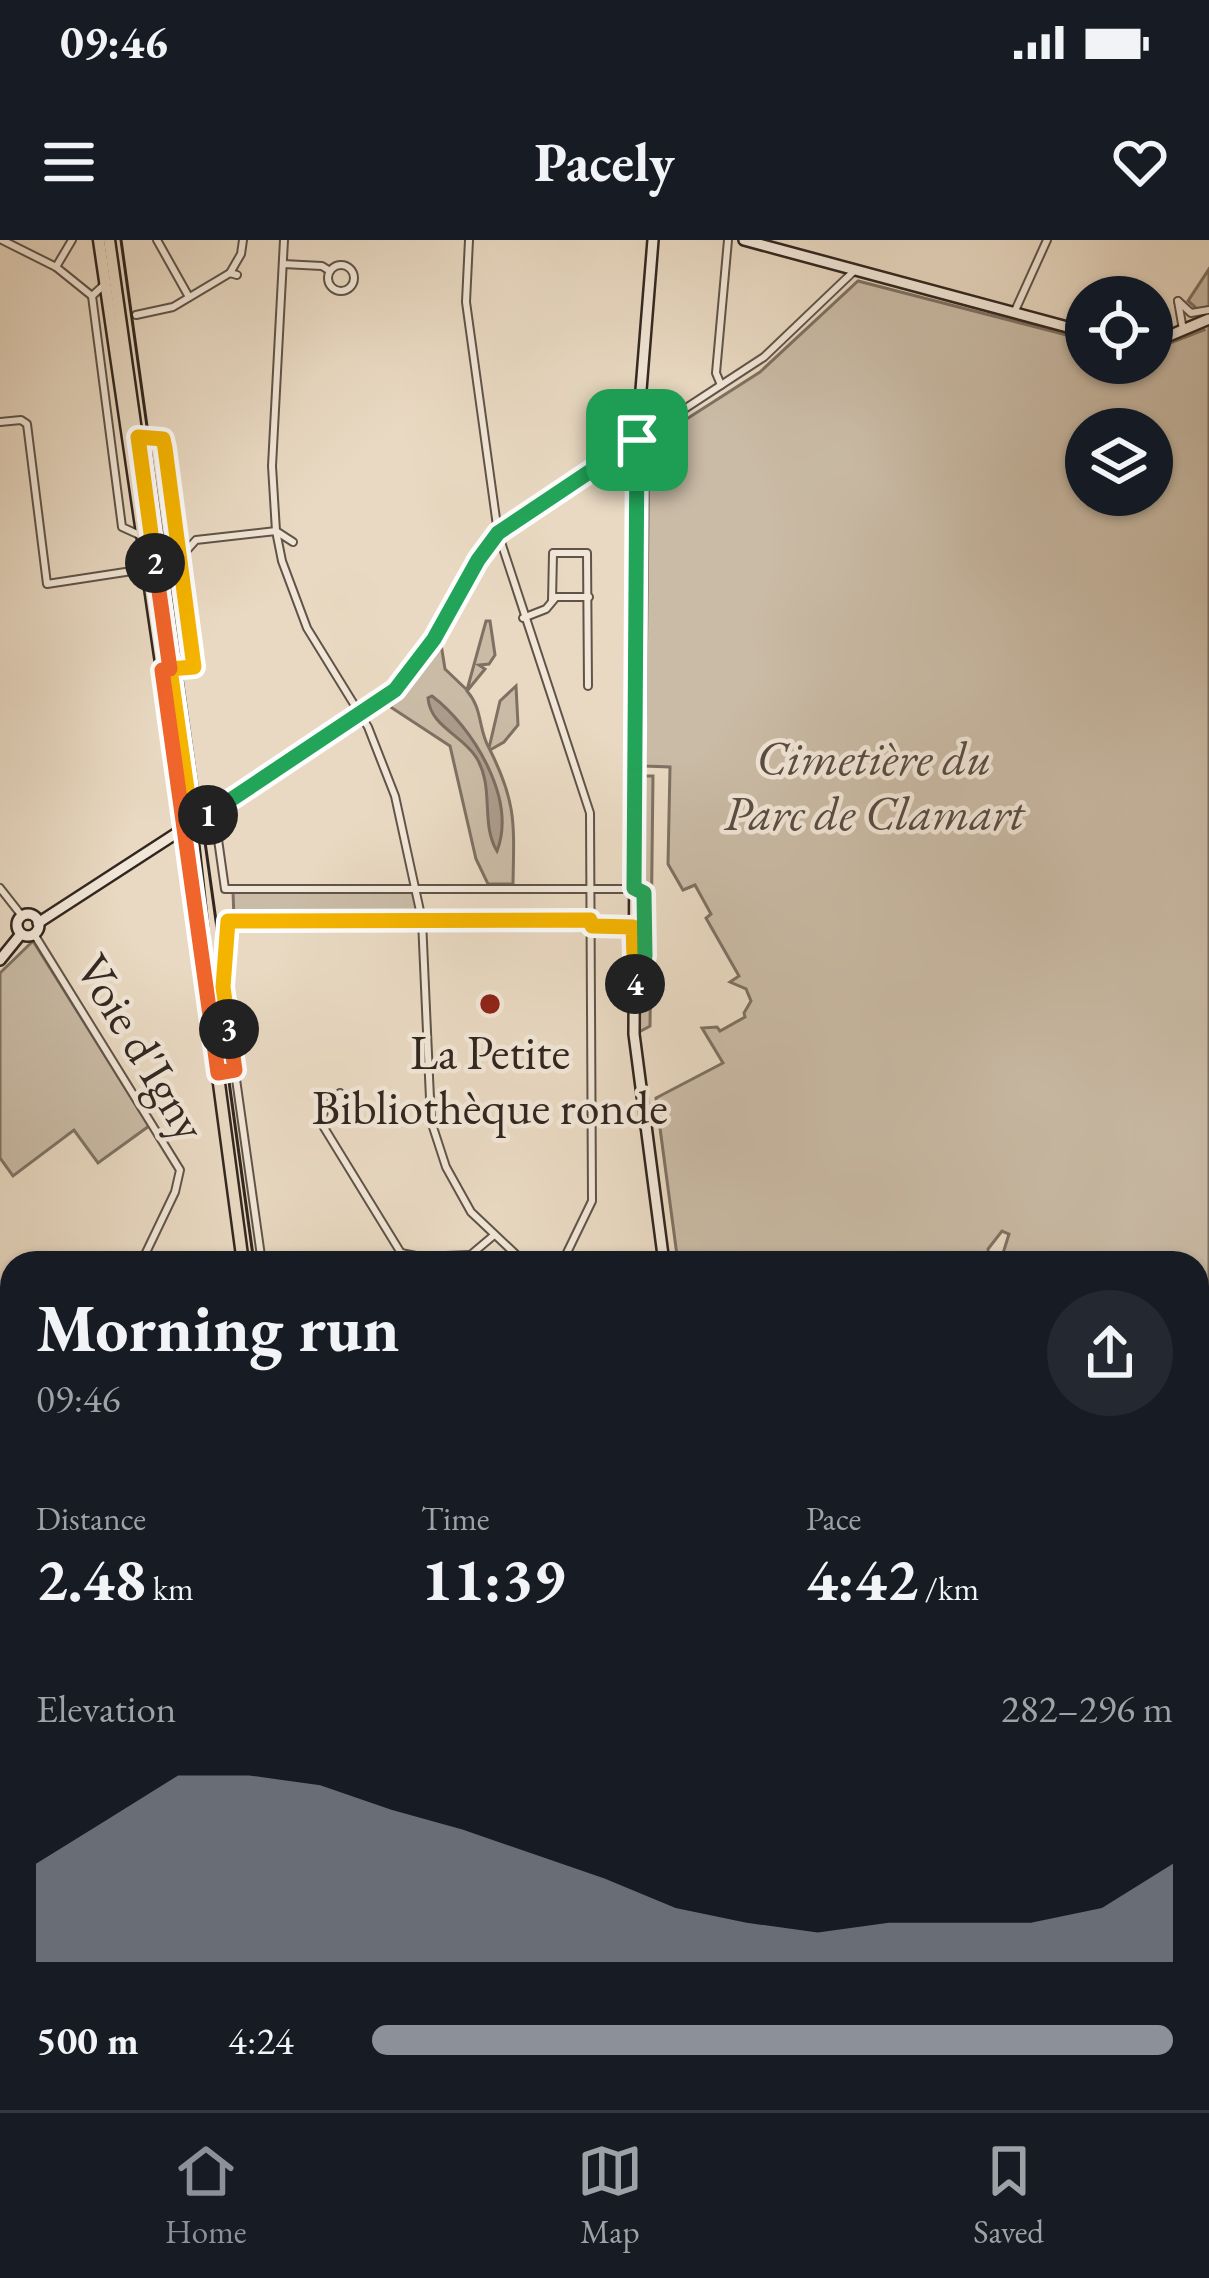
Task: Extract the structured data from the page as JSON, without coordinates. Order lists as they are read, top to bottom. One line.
{"streets":{"street":["Voie d'Igny"]},"parks":["Cimetière du Parc de Clamart"],"places":["La Petite Bibliothèque ronde"],"page":{"status":"09:46","header":"Pacely","pins":["2","1","4","3"],"heading":["Morning run","09:46"],"stats":[["Distance","2.48 km"],["Time","11:39"],["Pace","4:42 /km"]],"chart":["Elevation","282–296 m"],"list":[{"name":"500 m","note":"4:24"}],"tabs":["Home","Map","Saved"]}}
